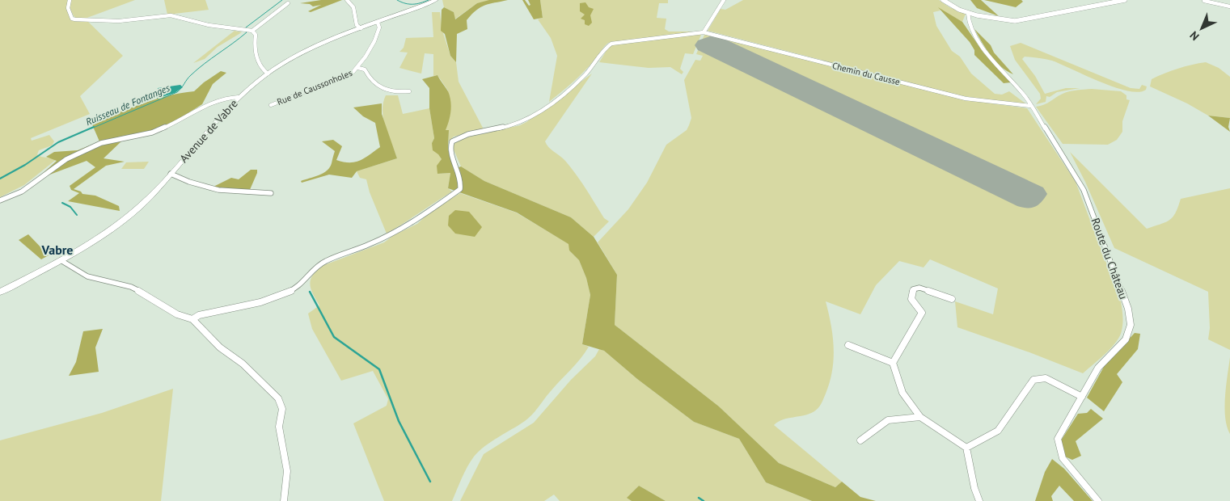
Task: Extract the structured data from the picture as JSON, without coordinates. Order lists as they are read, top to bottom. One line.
{"streets":{"main road":["Avenue de Vabre"],"street":["Chemin du Causse","Rue de Caussonholes","Route du Château"]},"crossings":[["Chemin du Causse","Route du Château"],["Rue de Caussonholes","Avenue de Vabre"]],"districts":["Vabre"],"water":["Ruisseau de Fontanges"],"north":"bottom left"}
